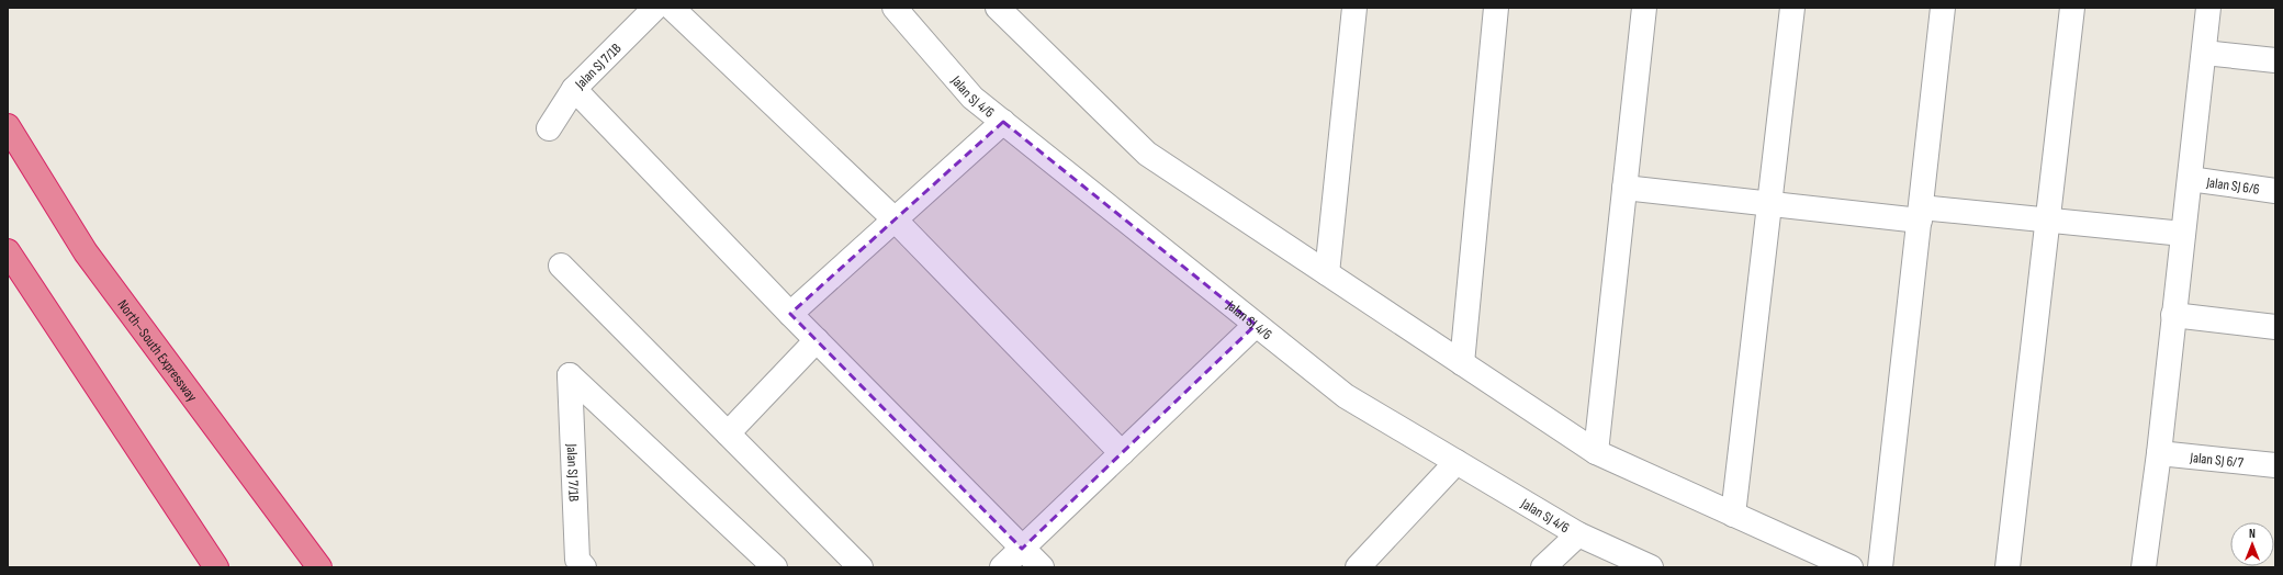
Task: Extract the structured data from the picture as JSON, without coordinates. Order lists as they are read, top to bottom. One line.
{"streets":{"highway":["North–South Expressway"],"street":["Jalan SJ 7/1B","Jalan SJ 4/6","Jalan SJ 6/6","Jalan SJ 6/7"]},"north":"top"}
